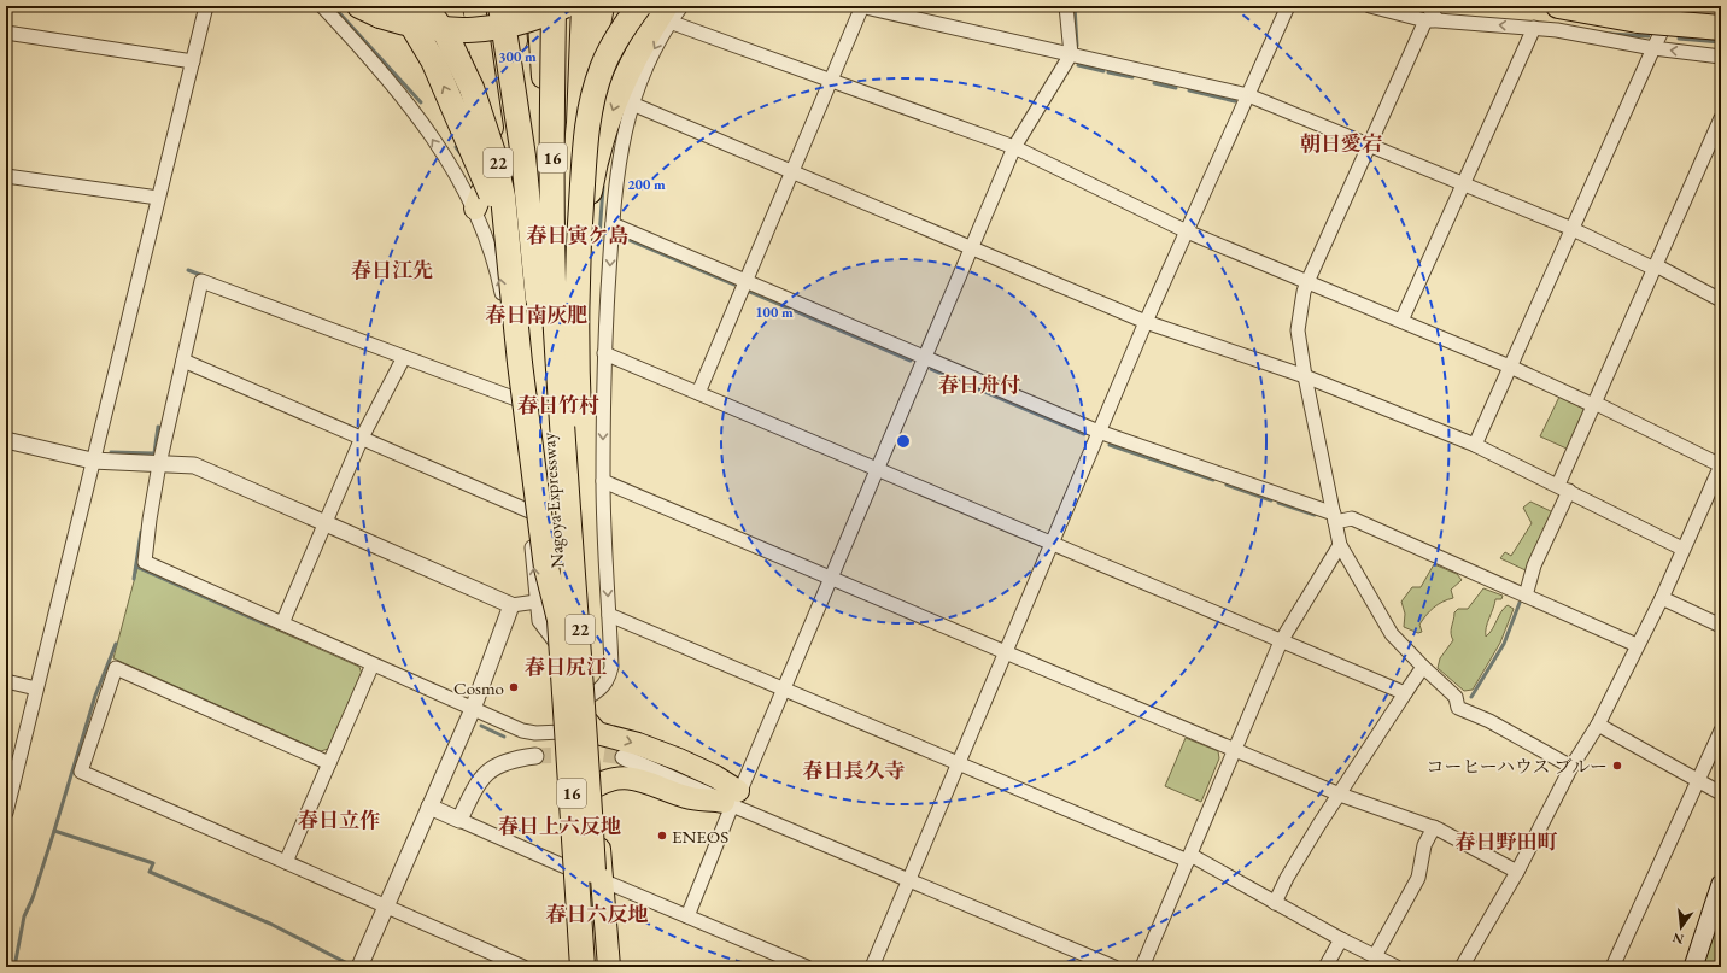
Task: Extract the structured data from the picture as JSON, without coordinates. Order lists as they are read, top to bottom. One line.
{"streets":{"highway":["16","22","Nagoya Expressway"]},"districts":["朝日愛宕","春日寅ケ島","春日江先","春日南灰肥","春日舟付","春日竹村","春日尻江","春日長久寺","春日立作","春日上六反地","春日野田町","春日六反地"],"places":["Cosmo","コーヒーハウス ブルー","ENEOS"],"north":"bottom","rings":["300 m","200 m","100 m"]}
